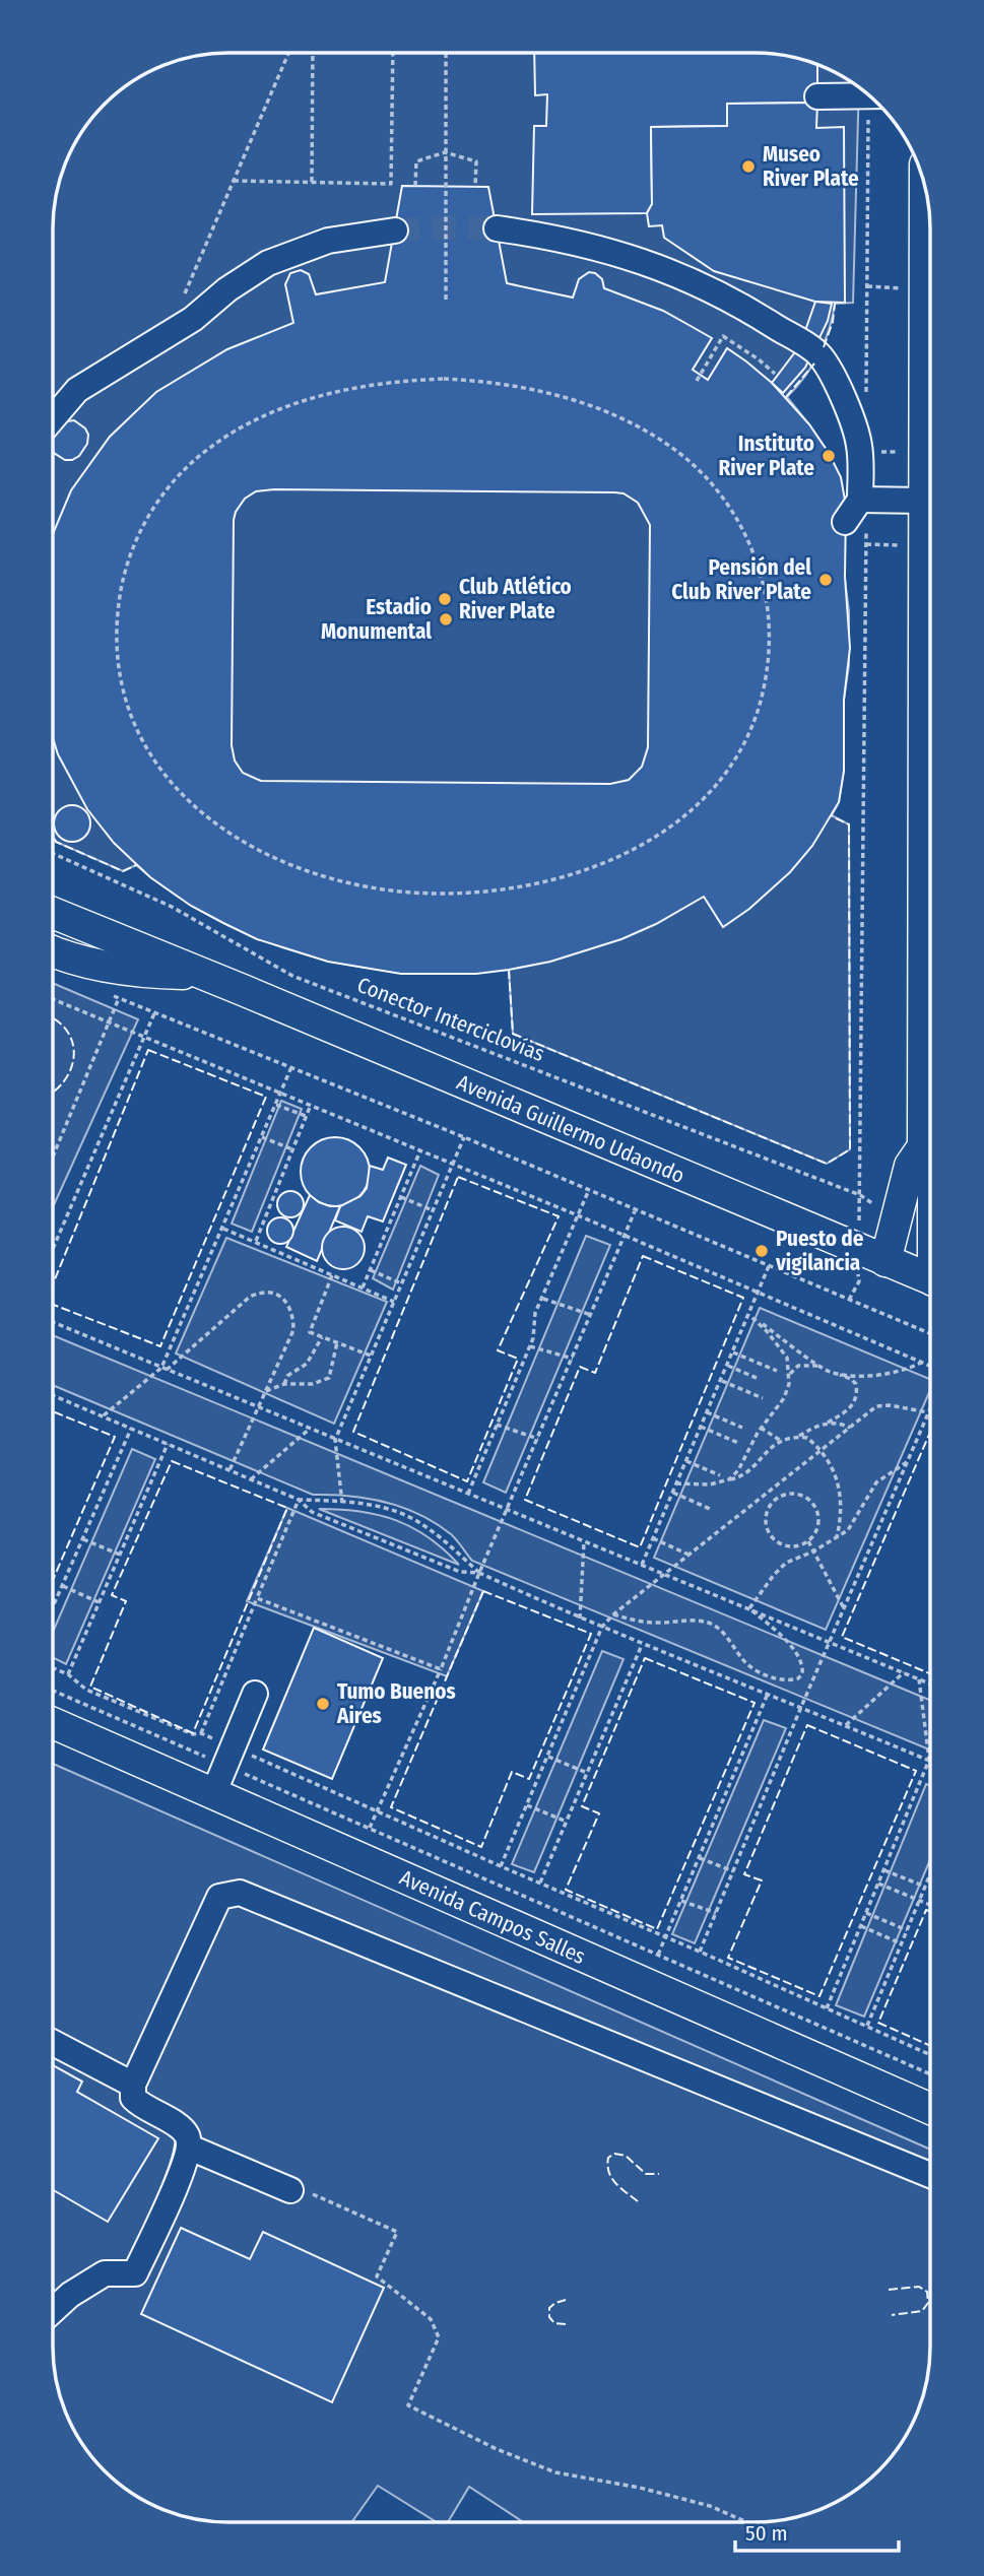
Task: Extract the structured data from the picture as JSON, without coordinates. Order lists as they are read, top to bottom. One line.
{"streets":{"main road":["Avenida Guillermo Udaondo","Avenida Campos Salles"],"path":["Conector Interciclovías"]},"places":["Museo River Plate","Instituto River Plate","Pensión del Club River Plate","Club Atlético River Plate","Estadio Monumental","Puesto de vigilancia","Tumo Buenos Aires"],"scale_bar":"50 m"}
